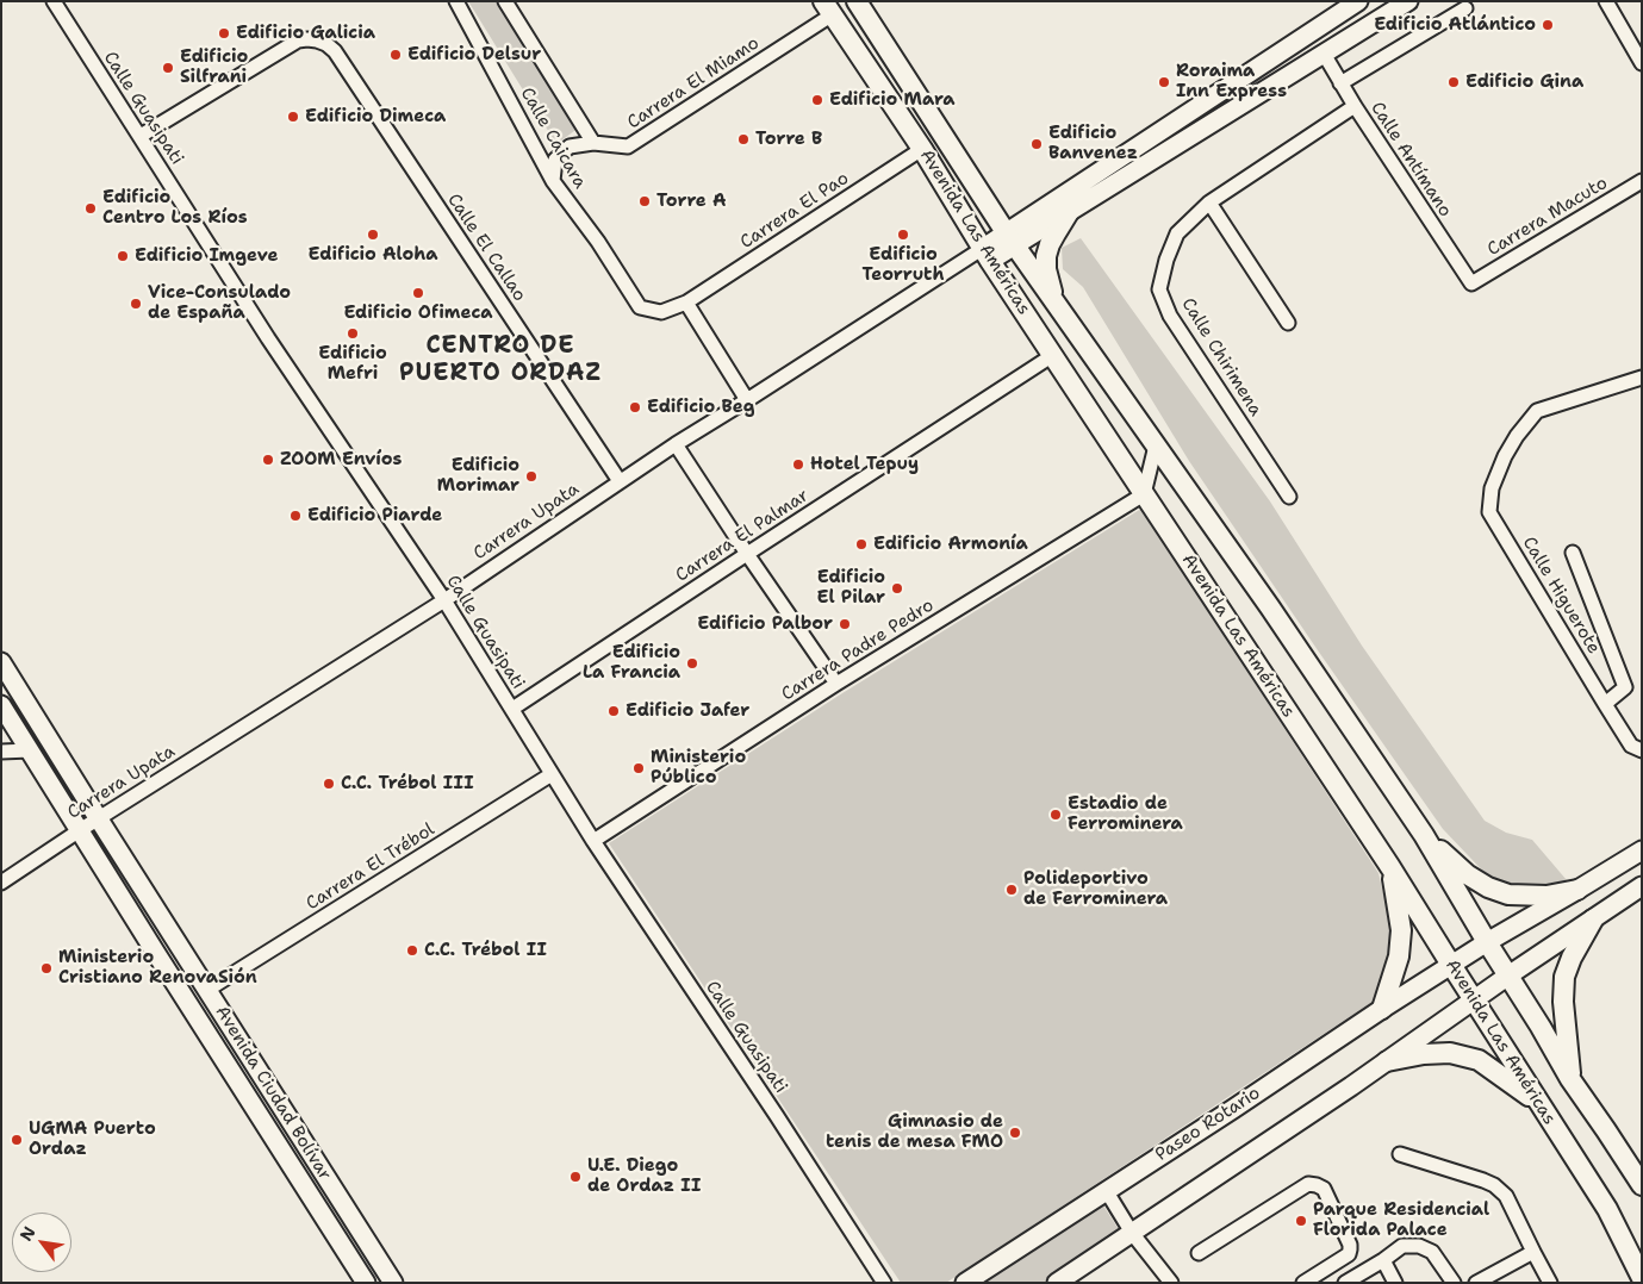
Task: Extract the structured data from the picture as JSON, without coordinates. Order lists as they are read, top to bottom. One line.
{"streets":{"main road":["Avenida Las Américas"],"street":["Carrera El Miamo","Calle Guasipati","Calle Caicara","Calle Antímano","Carrera El Pao","Carrera Macuto","Calle El Callao","Calle Chirimena","Carrera Upata","Carrera El Palmar","Calle Higuerote","Carrera Padre Pedro","Carrera El Trébol","Avenida Ciudad Bolívar","Paseo Rotario"]},"crossings":[["Carrera El Miamo","Calle Caicara"],["Carrera El Miamo","Avenida Las Américas"],["Calle Guasipati","Calle El Callao"],["Calle Guasipati","Carrera Upata"],["Calle Guasipati","Carrera El Palmar"],["Calle Guasipati","Carrera Padre Pedro"],["Calle Guasipati","Carrera El Trébol"],["Calle Caicara","Carrera El Pao"],["Calle Antímano","Carrera Macuto"],["Calle Antímano","Calle Chirimena"],["Carrera El Pao","Avenida Las Américas"],["Avenida Las Américas","Carrera Upata"],["Avenida Las Américas","Carrera El Palmar"],["Avenida Las Américas","Carrera Padre Pedro"],["Avenida Las Américas","Paseo Rotario"],["Calle El Callao","Carrera Upata"],["Carrera Upata","Avenida Ciudad Bolívar"],["Carrera El Trébol","Avenida Ciudad Bolívar"]],"districts":["CENTRO DE PUERTO ORDAZ"],"places":["Edificio Atlántico","Edificio Galicia","Edificio Delsur","Edificio Silfrani","Roraima Inn Express","Edificio Gina","Edificio Mara","Edificio Dimeca","Torre B","Edificio Banvenez","Torre A","Edificio Centro Los Ríos","Edificio Aloha","Edificio Teorruth","Edificio Imgeve","Edificio Ofimeca","Vice-Consulado de España","Edificio Mefri","Edificio Beg","ZOOM Envíos","Hotel Tepuy","Edificio Morimar","Edificio Piarde","Edificio Armonía","Edificio El Pilar","Edificio Palbor","Edificio La Francia","Edificio Jafer","Ministerio Público","C.C. Trébol III","Estadio de Ferrominera","Polideportivo de Ferrominera","C.C. Trébol II","Ministerio Cristiano RenovaSión","Gimnasio de tenis de mesa FMO","UGMA Puerto Ordaz","U.E. Diego de Ordaz II","Parque Residencial Florida Palace"],"north":"top left"}
